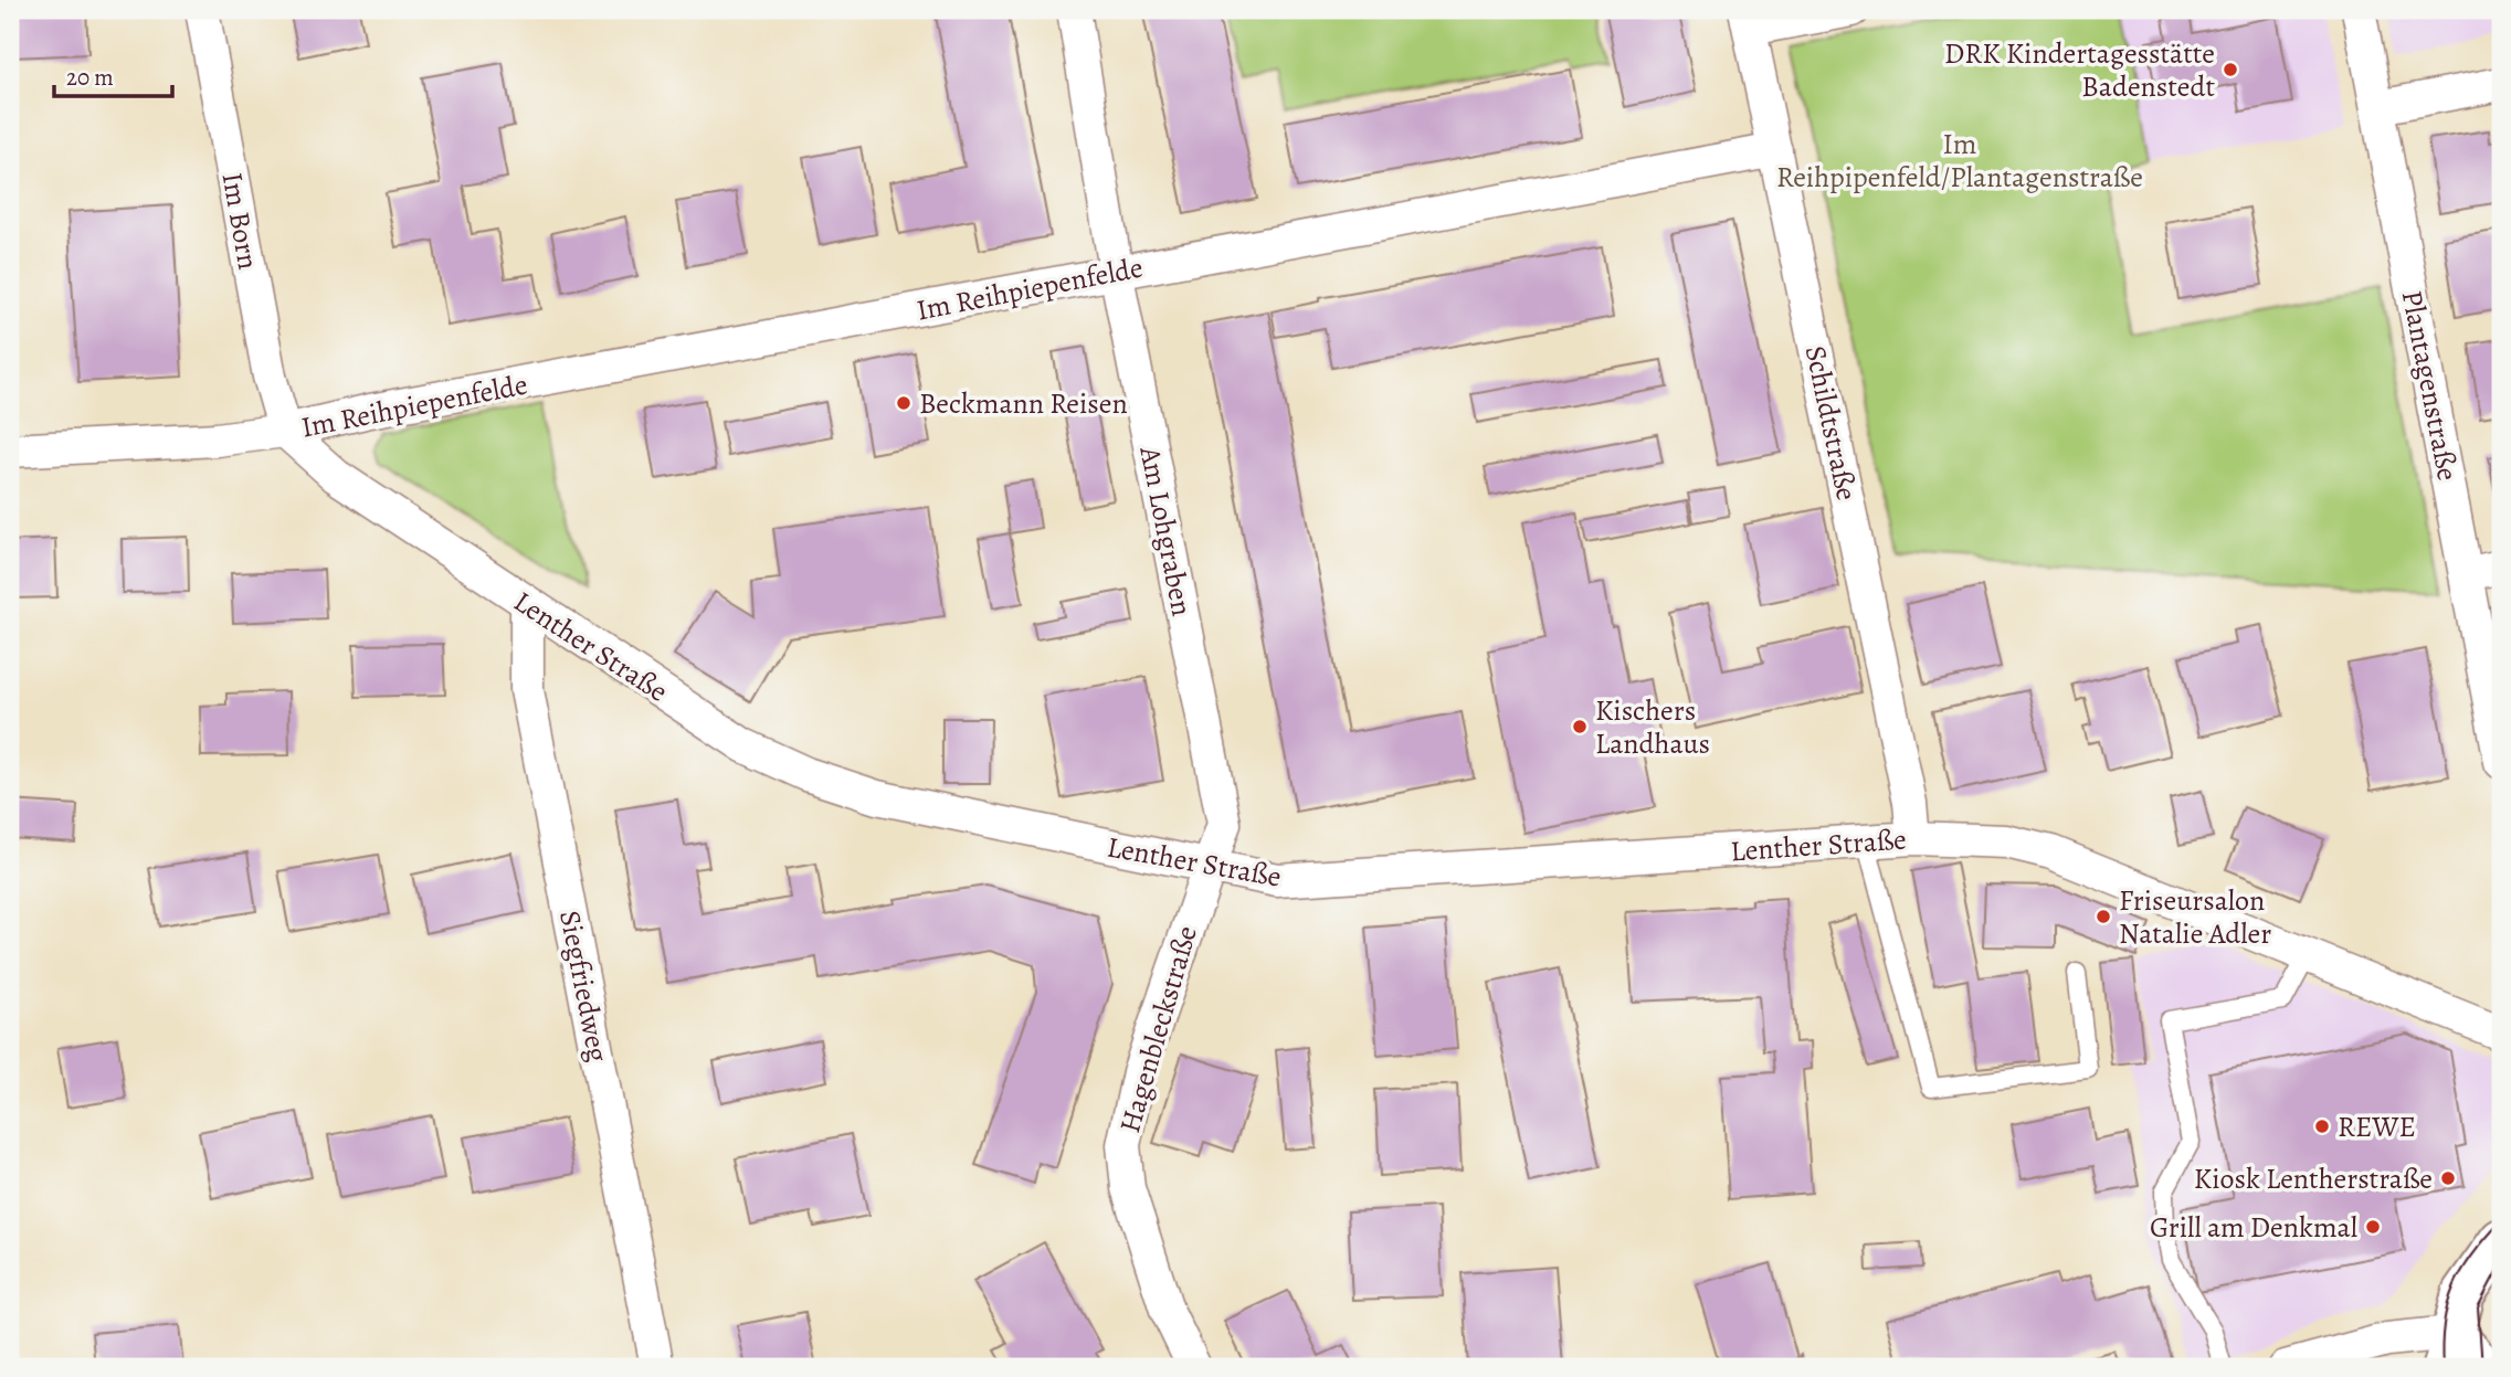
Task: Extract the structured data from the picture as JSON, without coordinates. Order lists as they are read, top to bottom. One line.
{"streets":{"street":["Im Born","Im Reihpiepenfelde","Plantagenstraße","Schildtstraße","Am Lohgraben","Lenther Straße","Siegfriedweg","Hagenbleckstraße"]},"crossings":[["Im Born","Im Reihpiepenfelde"],["Im Born","Lenther Straße"],["Im Reihpiepenfelde","Schildtstraße"],["Im Reihpiepenfelde","Am Lohgraben"],["Im Reihpiepenfelde","Lenther Straße"],["Schildtstraße","Lenther Straße"],["Am Lohgraben","Lenther Straße"],["Am Lohgraben","Hagenbleckstraße"],["Lenther Straße","Siegfriedweg"],["Lenther Straße","Hagenbleckstraße"]],"parks":["Im Reihpipenfeld/Plantagenstraße"],"places":["DRK Kindertagesstätte Badenstedt","Beckmann Reisen","Kischers Landhaus","Friseursalon Natalie Adler","REWE","Kiosk Lentherstraße","Grill am Denkmal"],"scale_bar":"20 m"}
